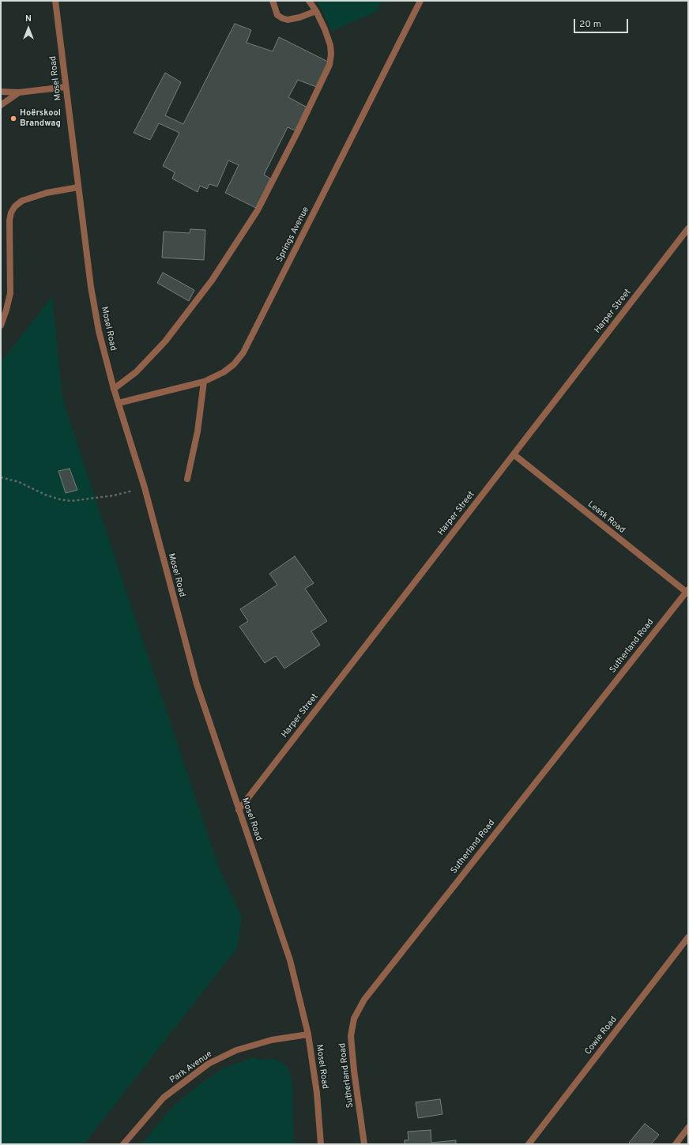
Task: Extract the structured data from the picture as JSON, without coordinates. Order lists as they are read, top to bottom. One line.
{"streets":{"street":["Mosel Road","Springs Avenue","Harper Street","Leask Road","Sutherland Road","Cowie Road","Park Avenue"]},"crossings":[["Mosel Road","Springs Avenue"],["Mosel Road","Harper Street"],["Mosel Road","Park Avenue"],["Harper Street","Leask Road"],["Leask Road","Sutherland Road"]],"places":["Hoërskool Brandwag"],"scale_bar":"20 m","north":"top"}
